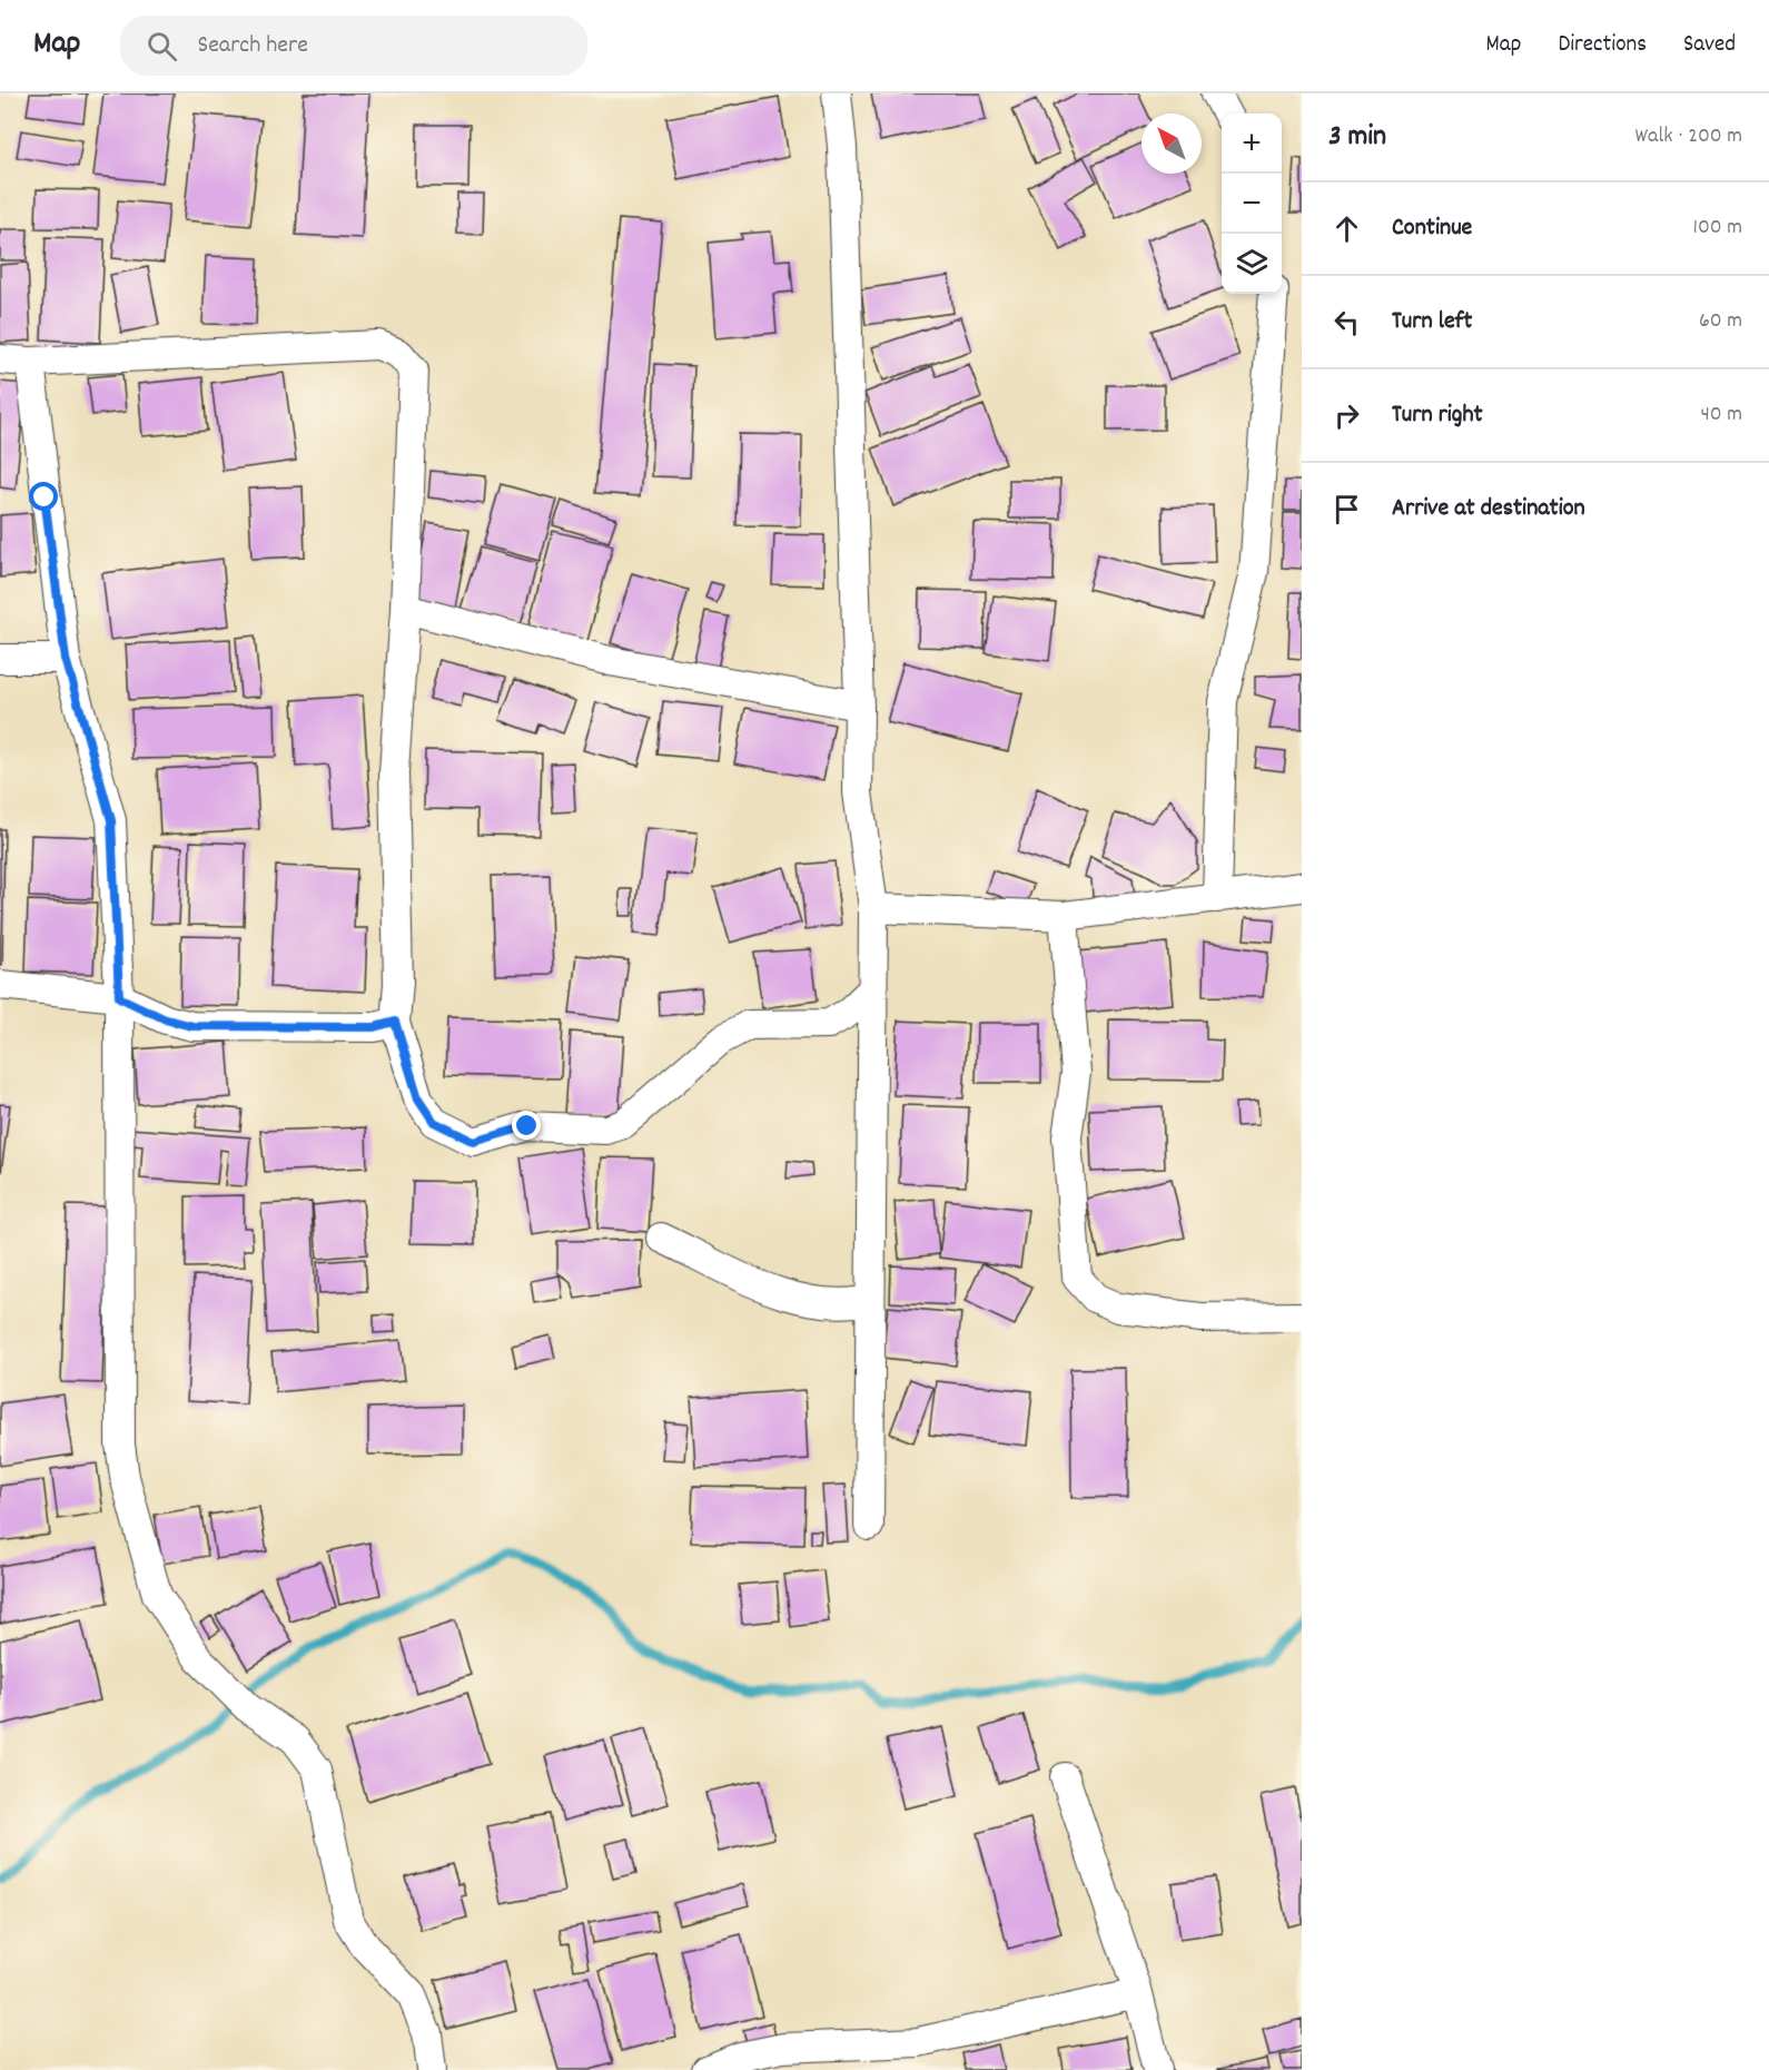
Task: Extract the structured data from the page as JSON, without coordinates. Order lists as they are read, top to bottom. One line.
{"north":"top left","page":{"header":"Map","search":"Search here","nav":["Map","Directions","Saved"],"heading":["3 min","Walk · 200 m"],"map_buttons":["+","−"],"list":[["Continue","100 m"],["Turn left","60 m"],["Turn right","40 m"],"Arrive at destination"]}}
